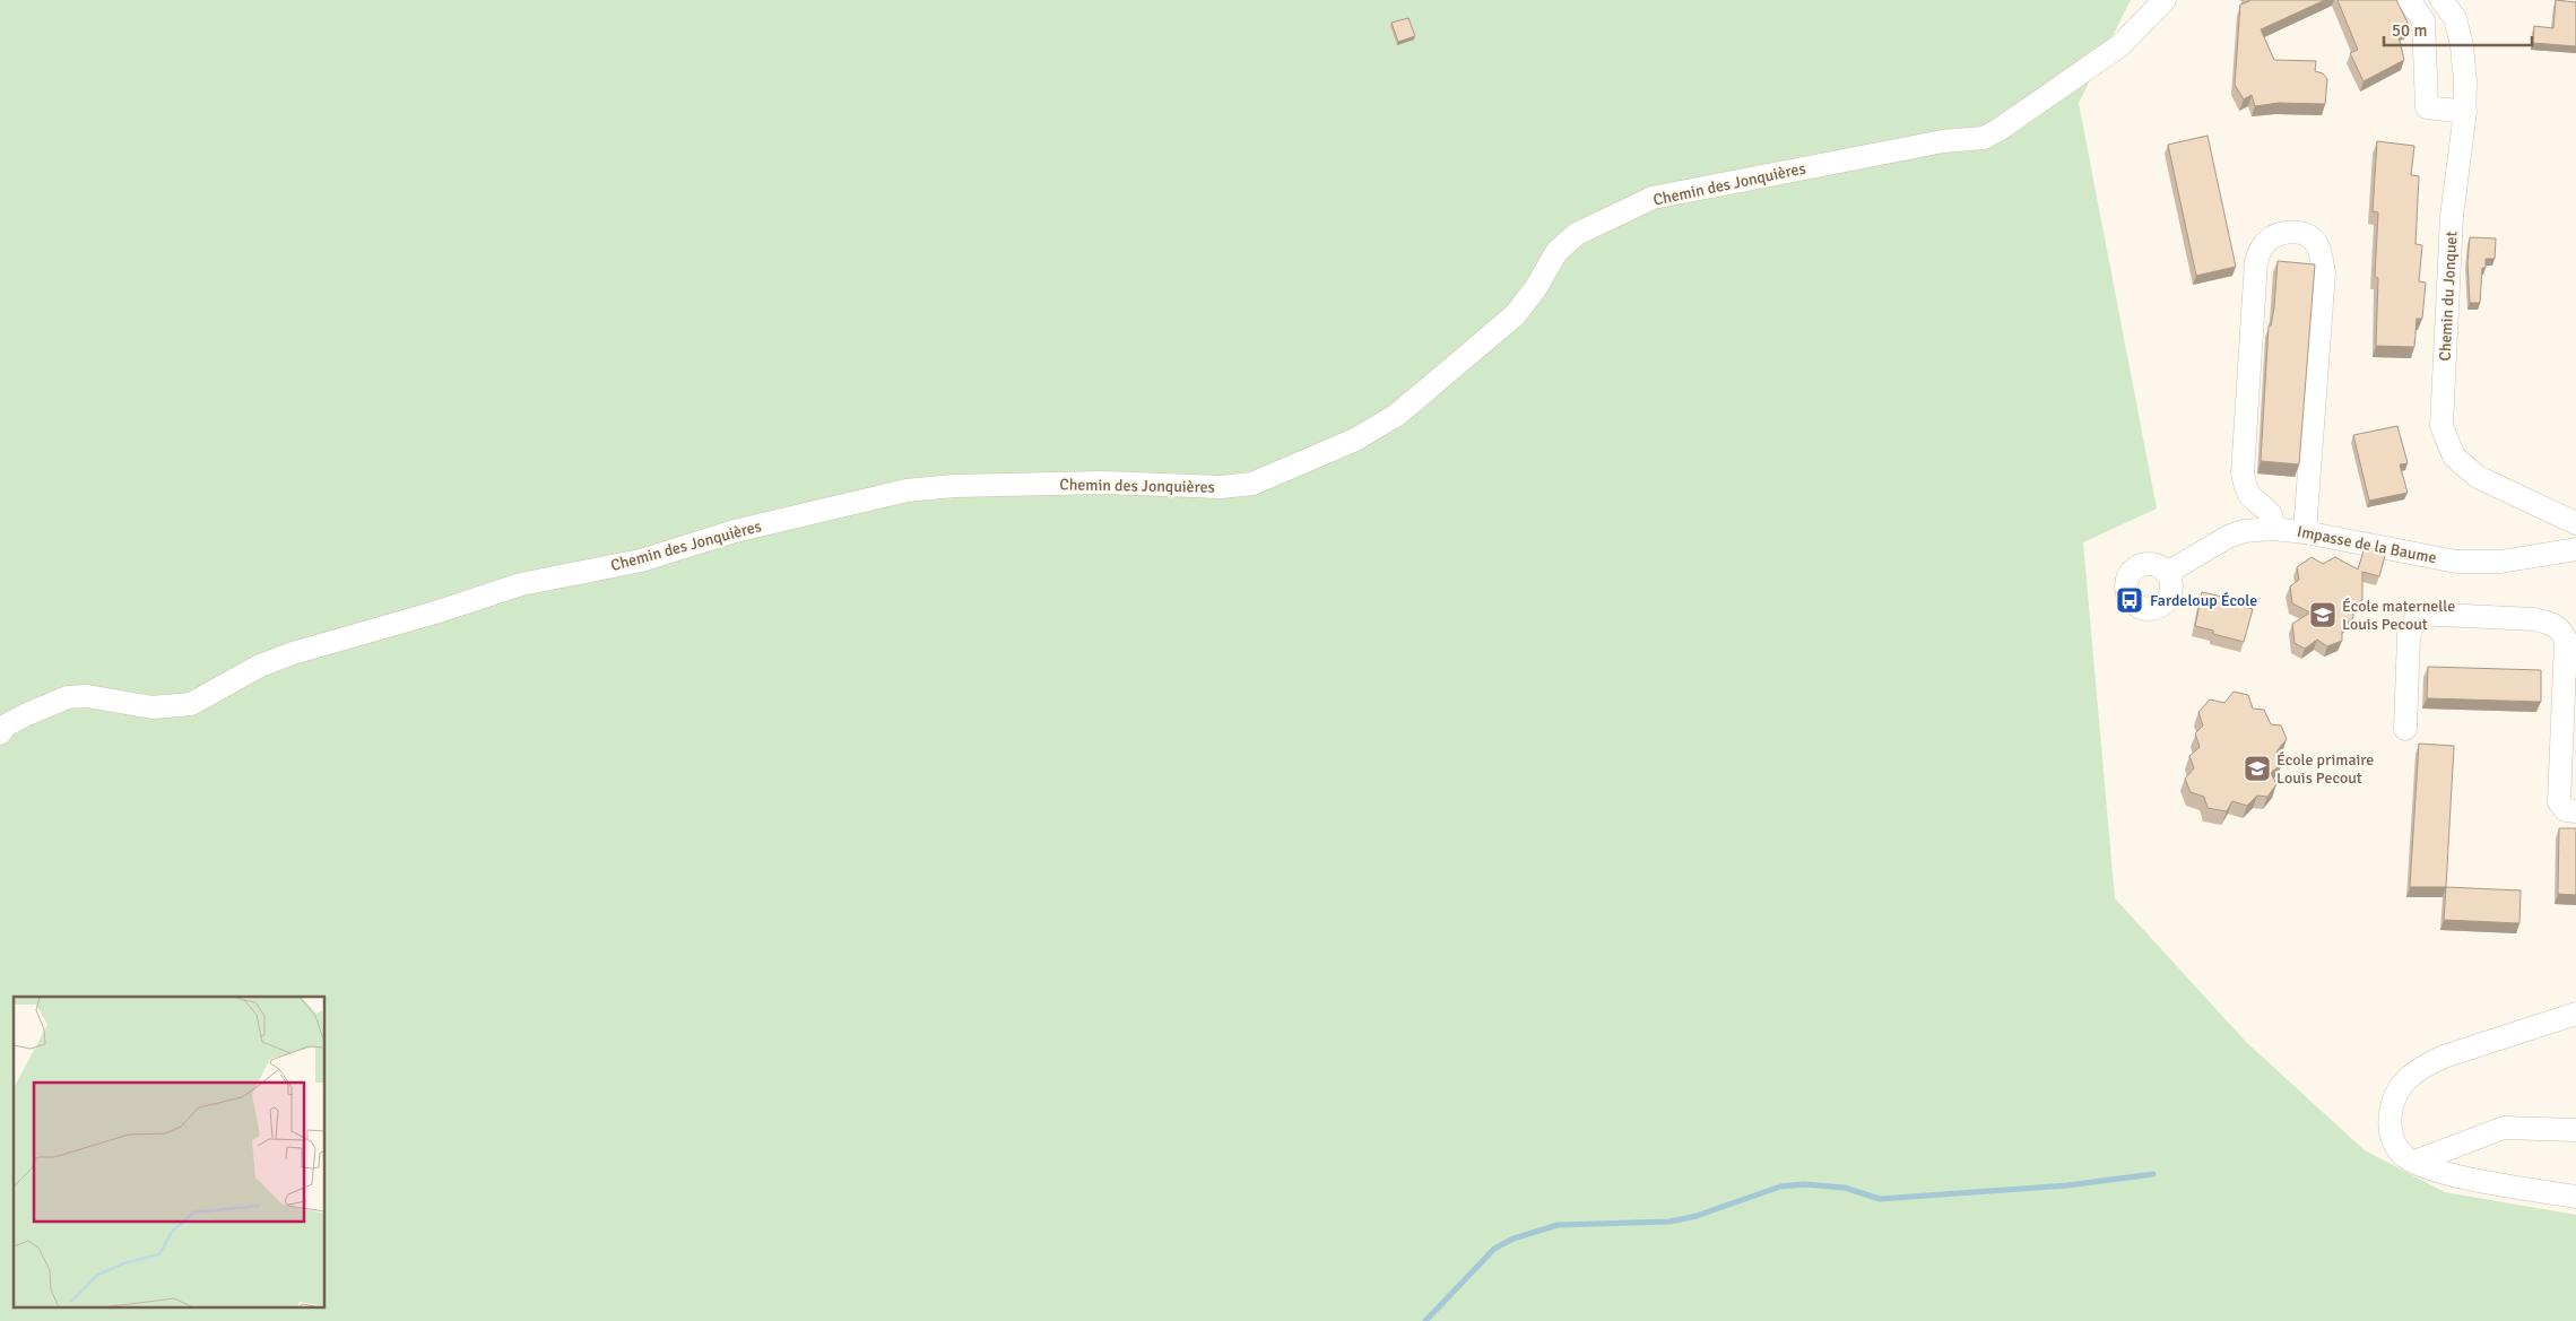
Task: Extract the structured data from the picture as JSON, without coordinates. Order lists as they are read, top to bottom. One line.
{"streets":{"street":["Chemin des Jonquières","Chemin du Jonquet","Impasse de la Baume"]},"places":{"bus stop":["Fardeloup École"],"school or university":["École maternelle Louis Pecout","École primaire Louis Pecout"]},"scale_bar":"50 m"}
